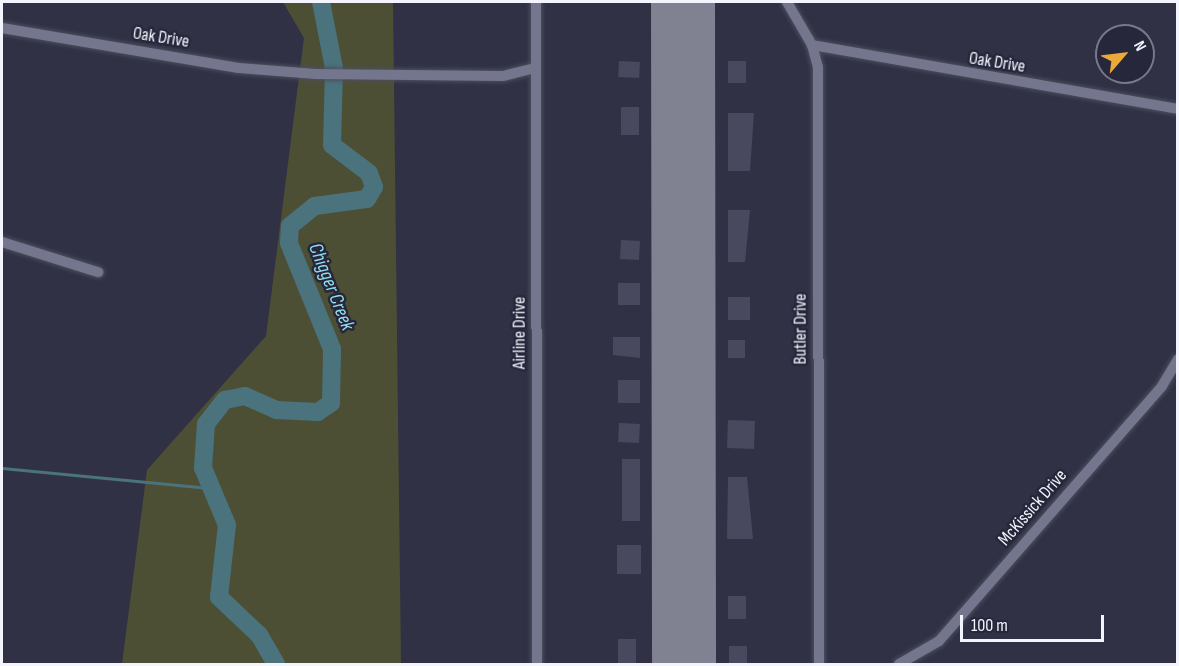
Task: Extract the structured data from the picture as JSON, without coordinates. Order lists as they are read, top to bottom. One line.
{"streets":{"street":["Oak Drive","Butler Drive","Airline Drive","McKissick Drive"]},"crossings":[["Oak Drive","Butler Drive"],["Oak Drive","Airline Drive"]],"water":["Chigger Creek"],"scale_bar":"100 m","north":"top right"}
